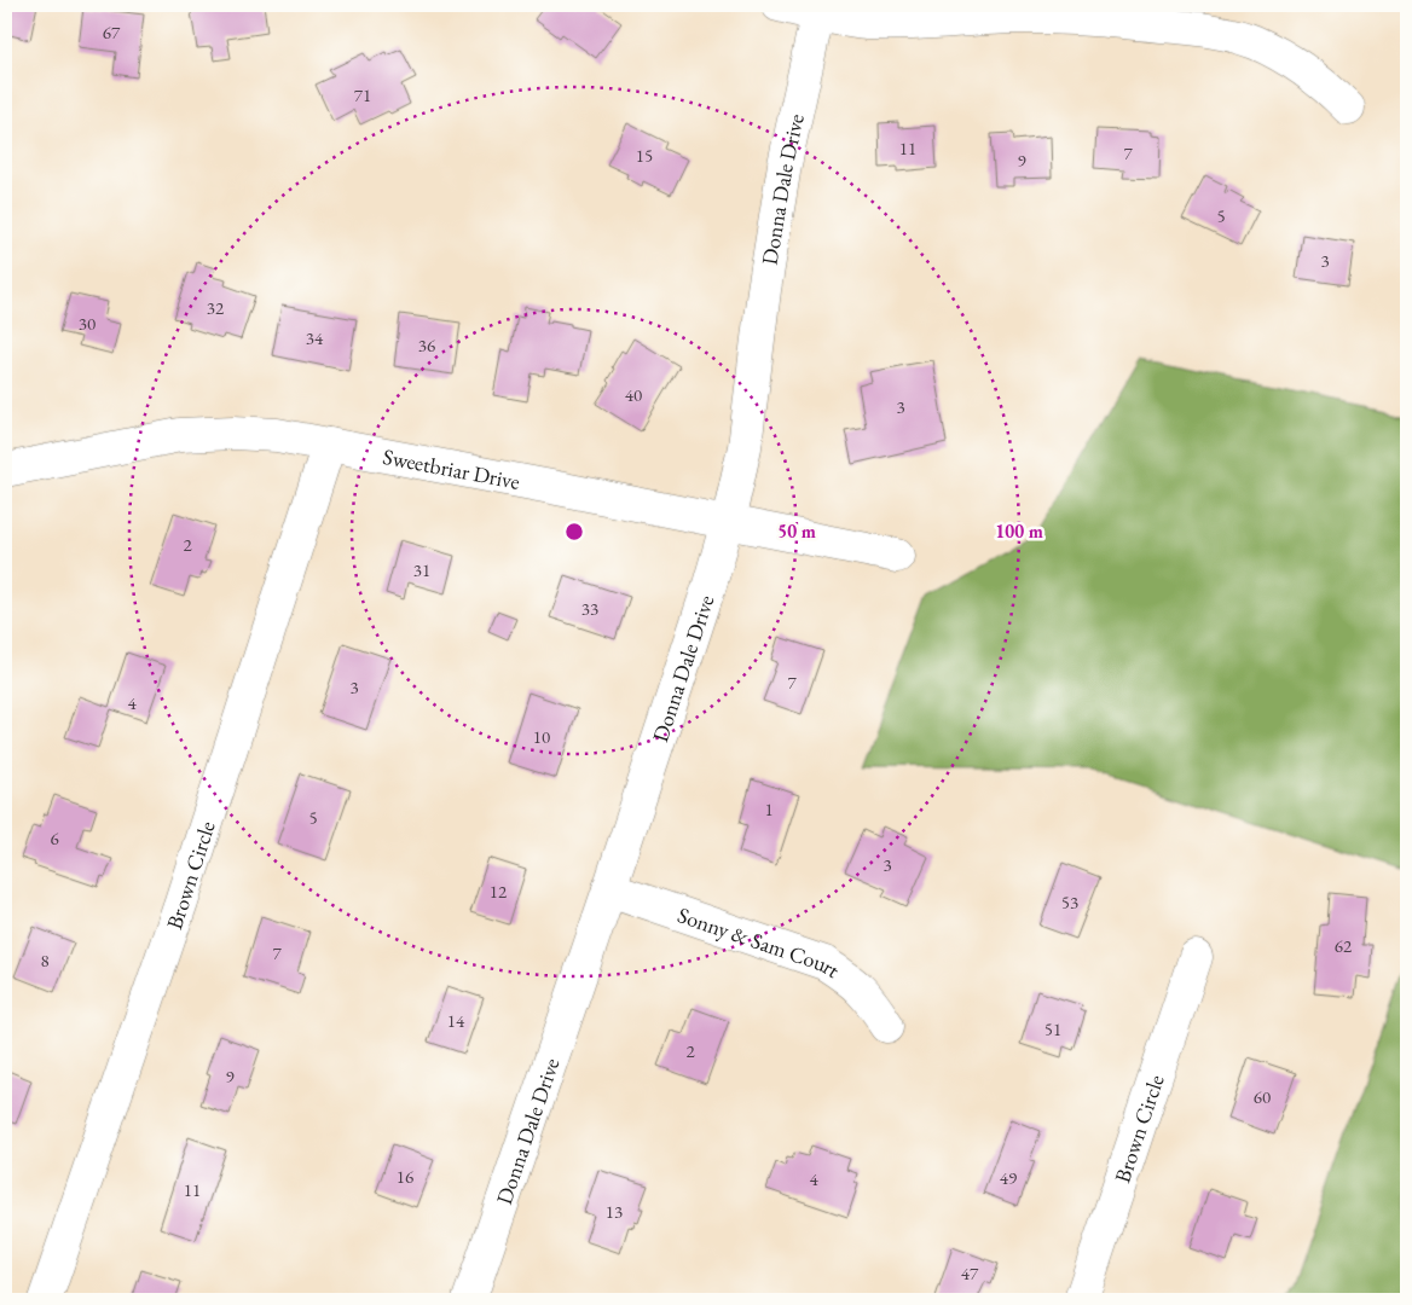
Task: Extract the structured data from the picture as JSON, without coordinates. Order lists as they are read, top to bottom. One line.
{"streets":{"street":["Donna Dale Drive","Sweetbriar Drive","Brown Circle","Sonny & Sam Court"]},"crossings":[["Donna Dale Drive","Sweetbriar Drive"],["Donna Dale Drive","Sonny & Sam Court"],["Sweetbriar Drive","Brown Circle"]],"house_numbers":["67","71","11","7","15","9","5","3","32","30","34","36","40","3","2","31","33","7","3","4","10","1","5","6","3","12","53","62","7","8","14","51","2","9","60","16","49","4","11","13","47"],"rings":["50 m","100 m"]}
